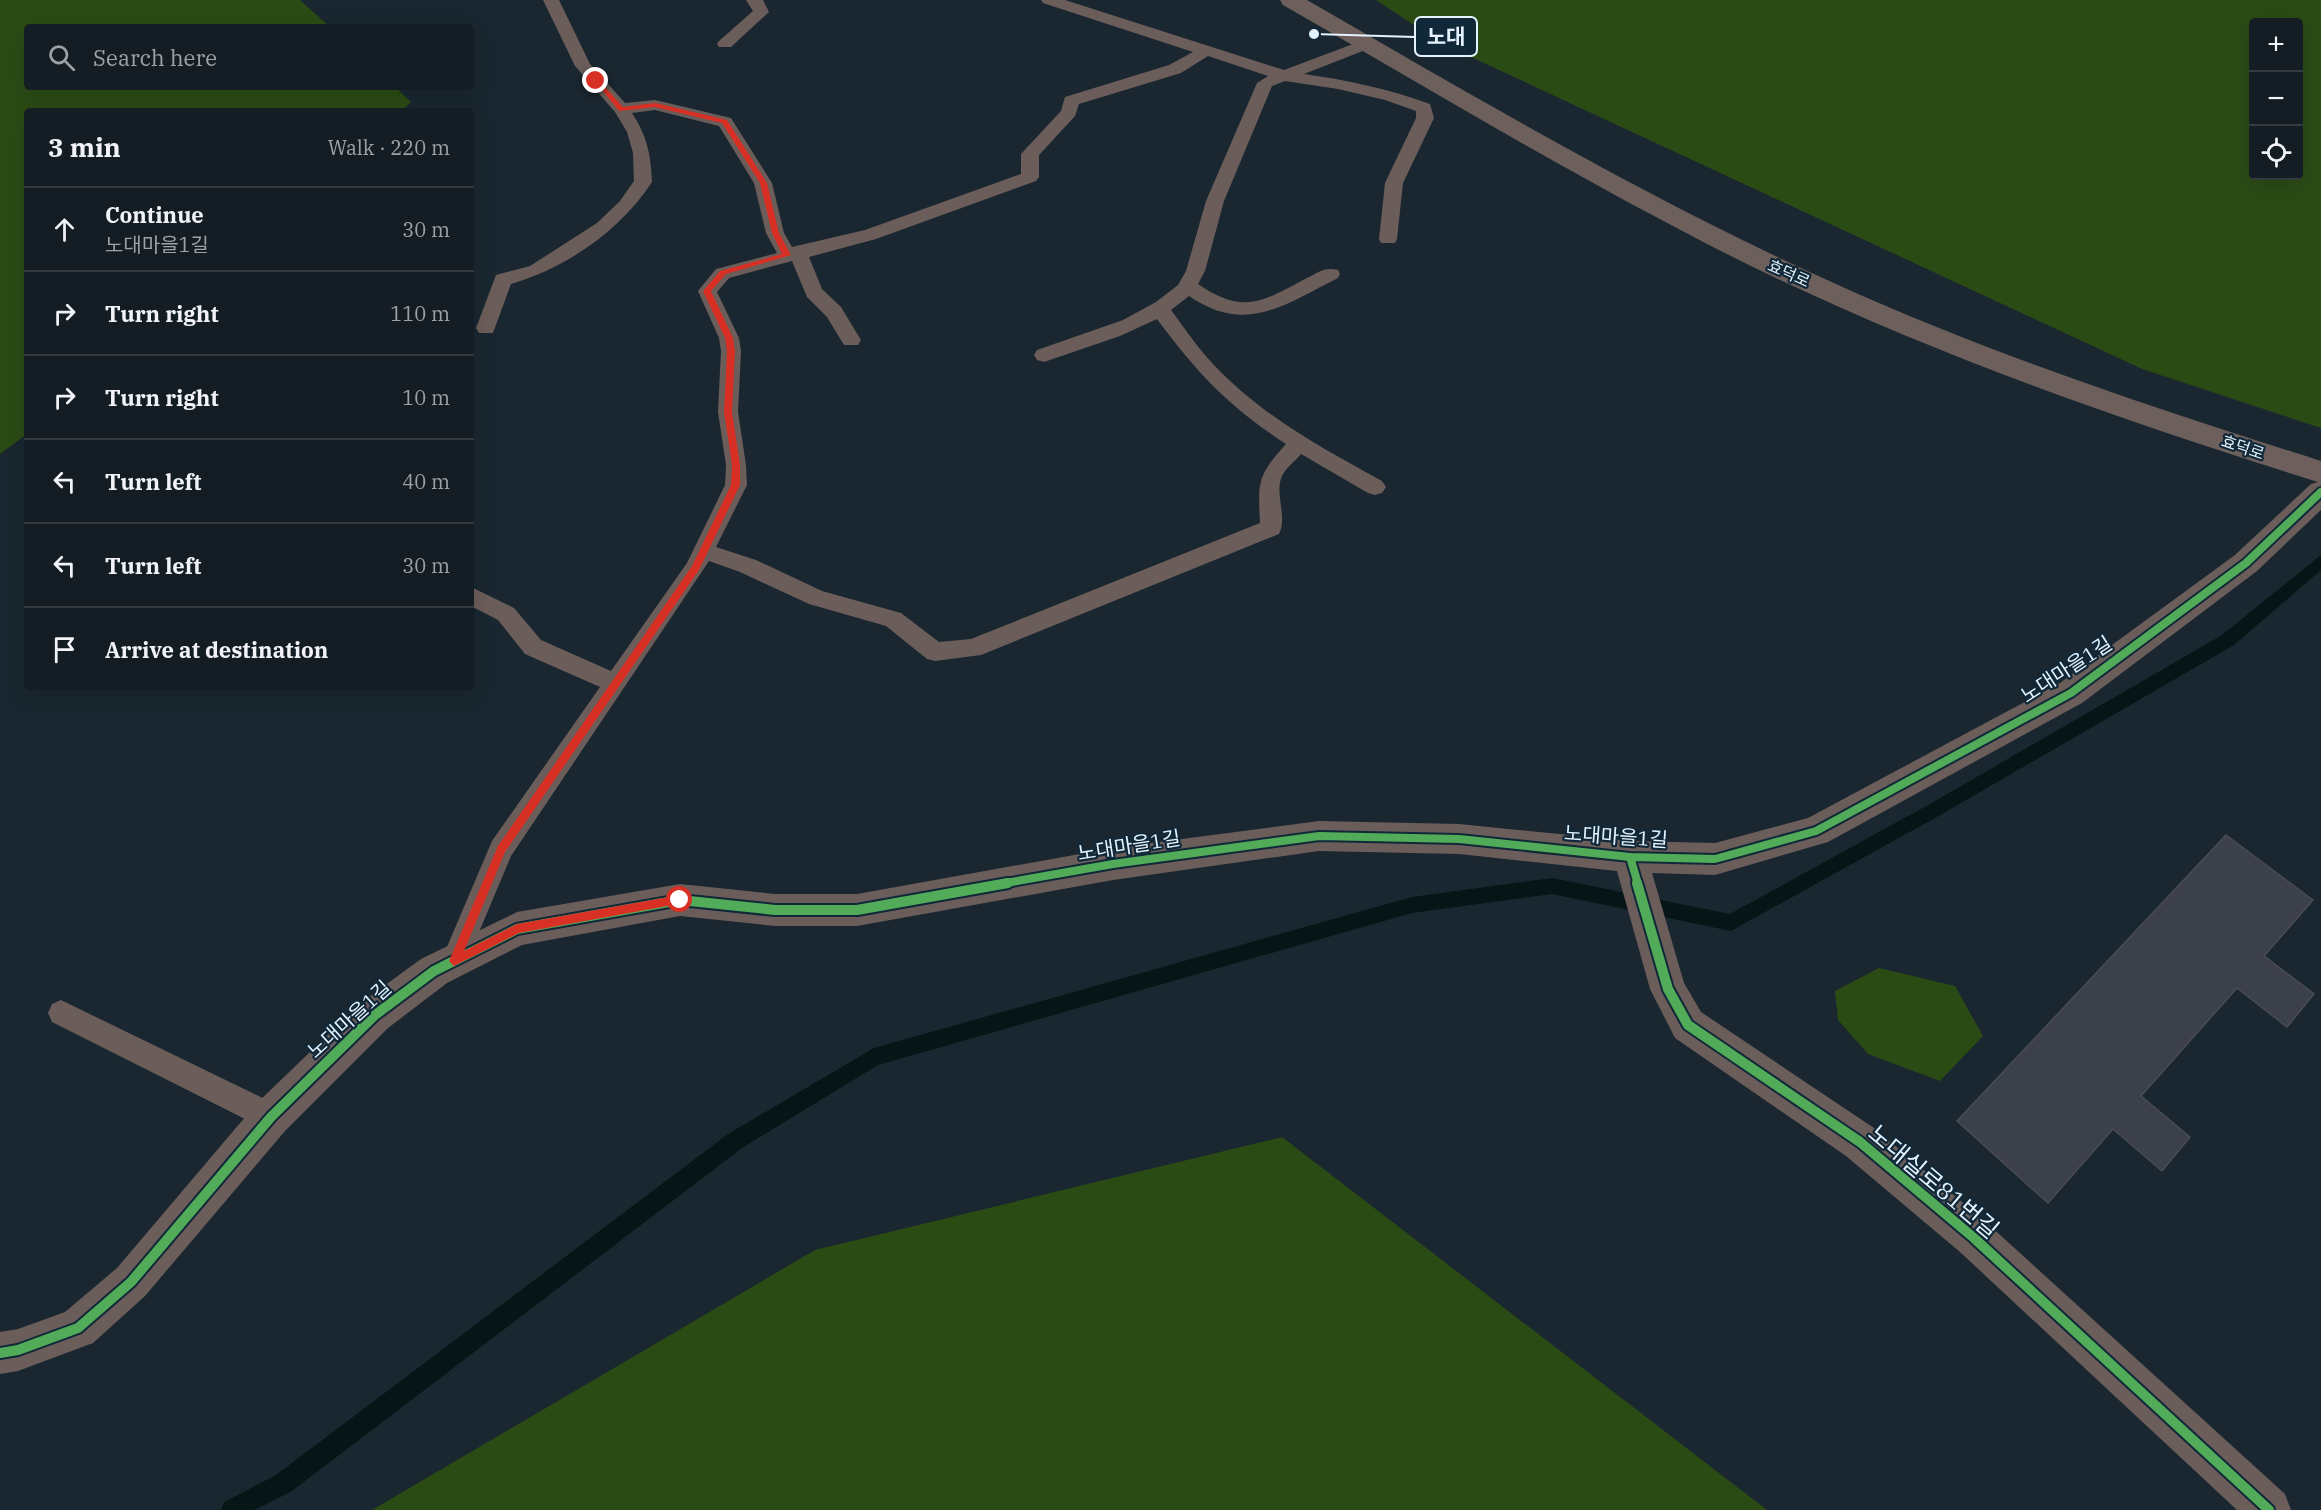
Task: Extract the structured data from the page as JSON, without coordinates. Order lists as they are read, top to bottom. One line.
{"streets":{"main road":["효덕로"],"street":["노대마을1길","노대실로81번길"]},"crossings":[["노대마을1길","노대실로81번길"]],"places":["노대"],"page":{"map_buttons":["+","−"],"search":"Search here","heading":["3 min","Walk · 220 m"],"list":[["Continue","노대마을1길","30 m"],["Turn right","110 m"],["Turn right","10 m"],["Turn left","40 m"],["Turn left","30 m"],"Arrive at destination"]}}
